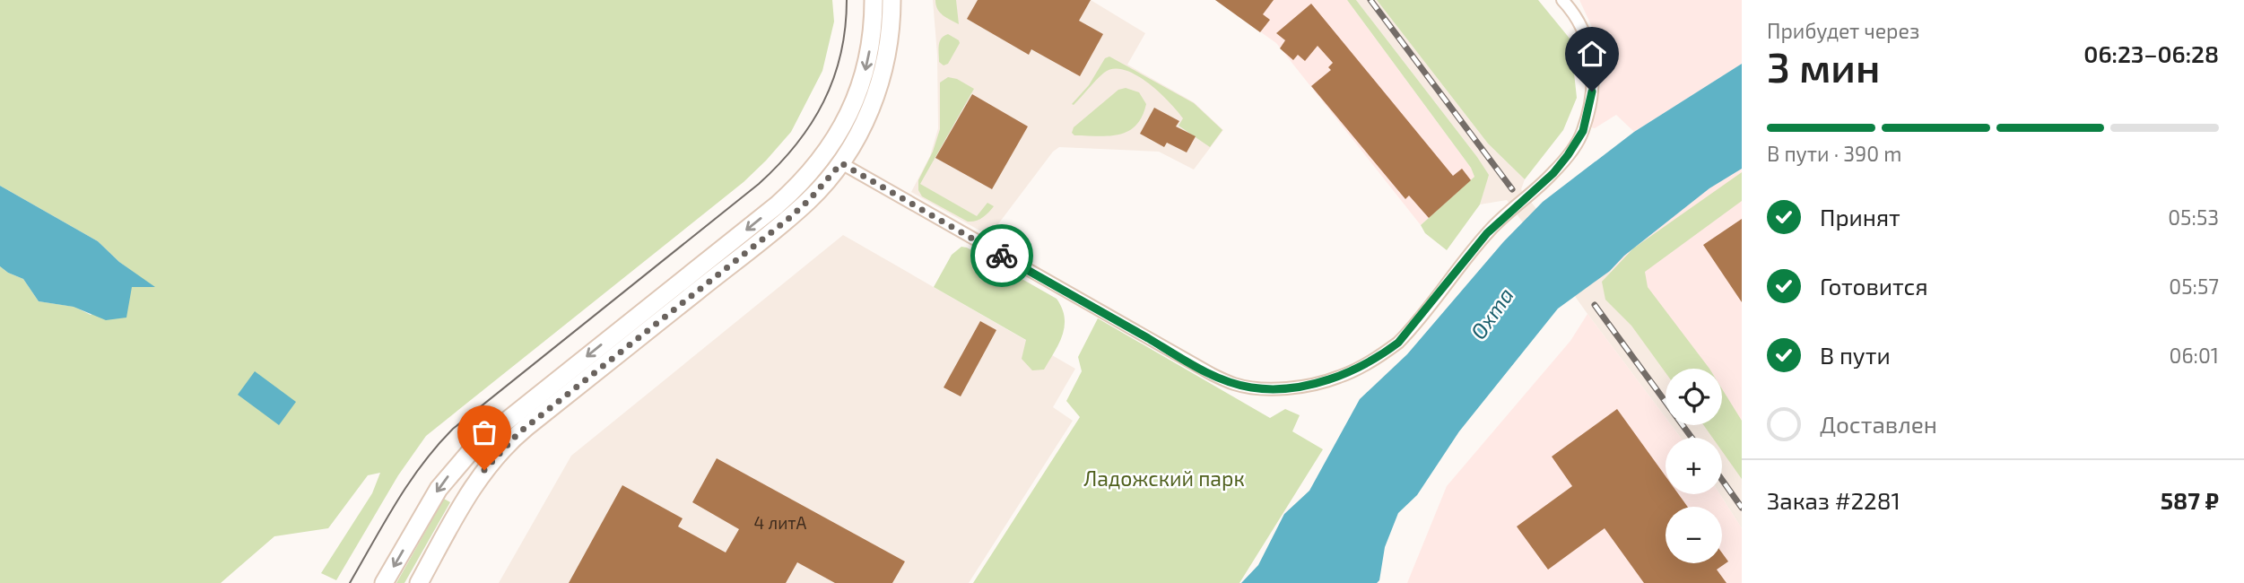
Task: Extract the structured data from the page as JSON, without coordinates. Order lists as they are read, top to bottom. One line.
{"water":["Охта"],"parks":["Ладожский парк"],"house_numbers":["4 литА"],"page":{"heading":["3 мин","Прибудет через","06:23–06:28"],"panel":["Заказ #2281","587 ₽"],"bar":"В пути · 390 m","list":[["Принят","05:53"],["Готовится","05:57"],["В пути","06:01"],"Доставлен"],"map_buttons":["+","−"]}}
